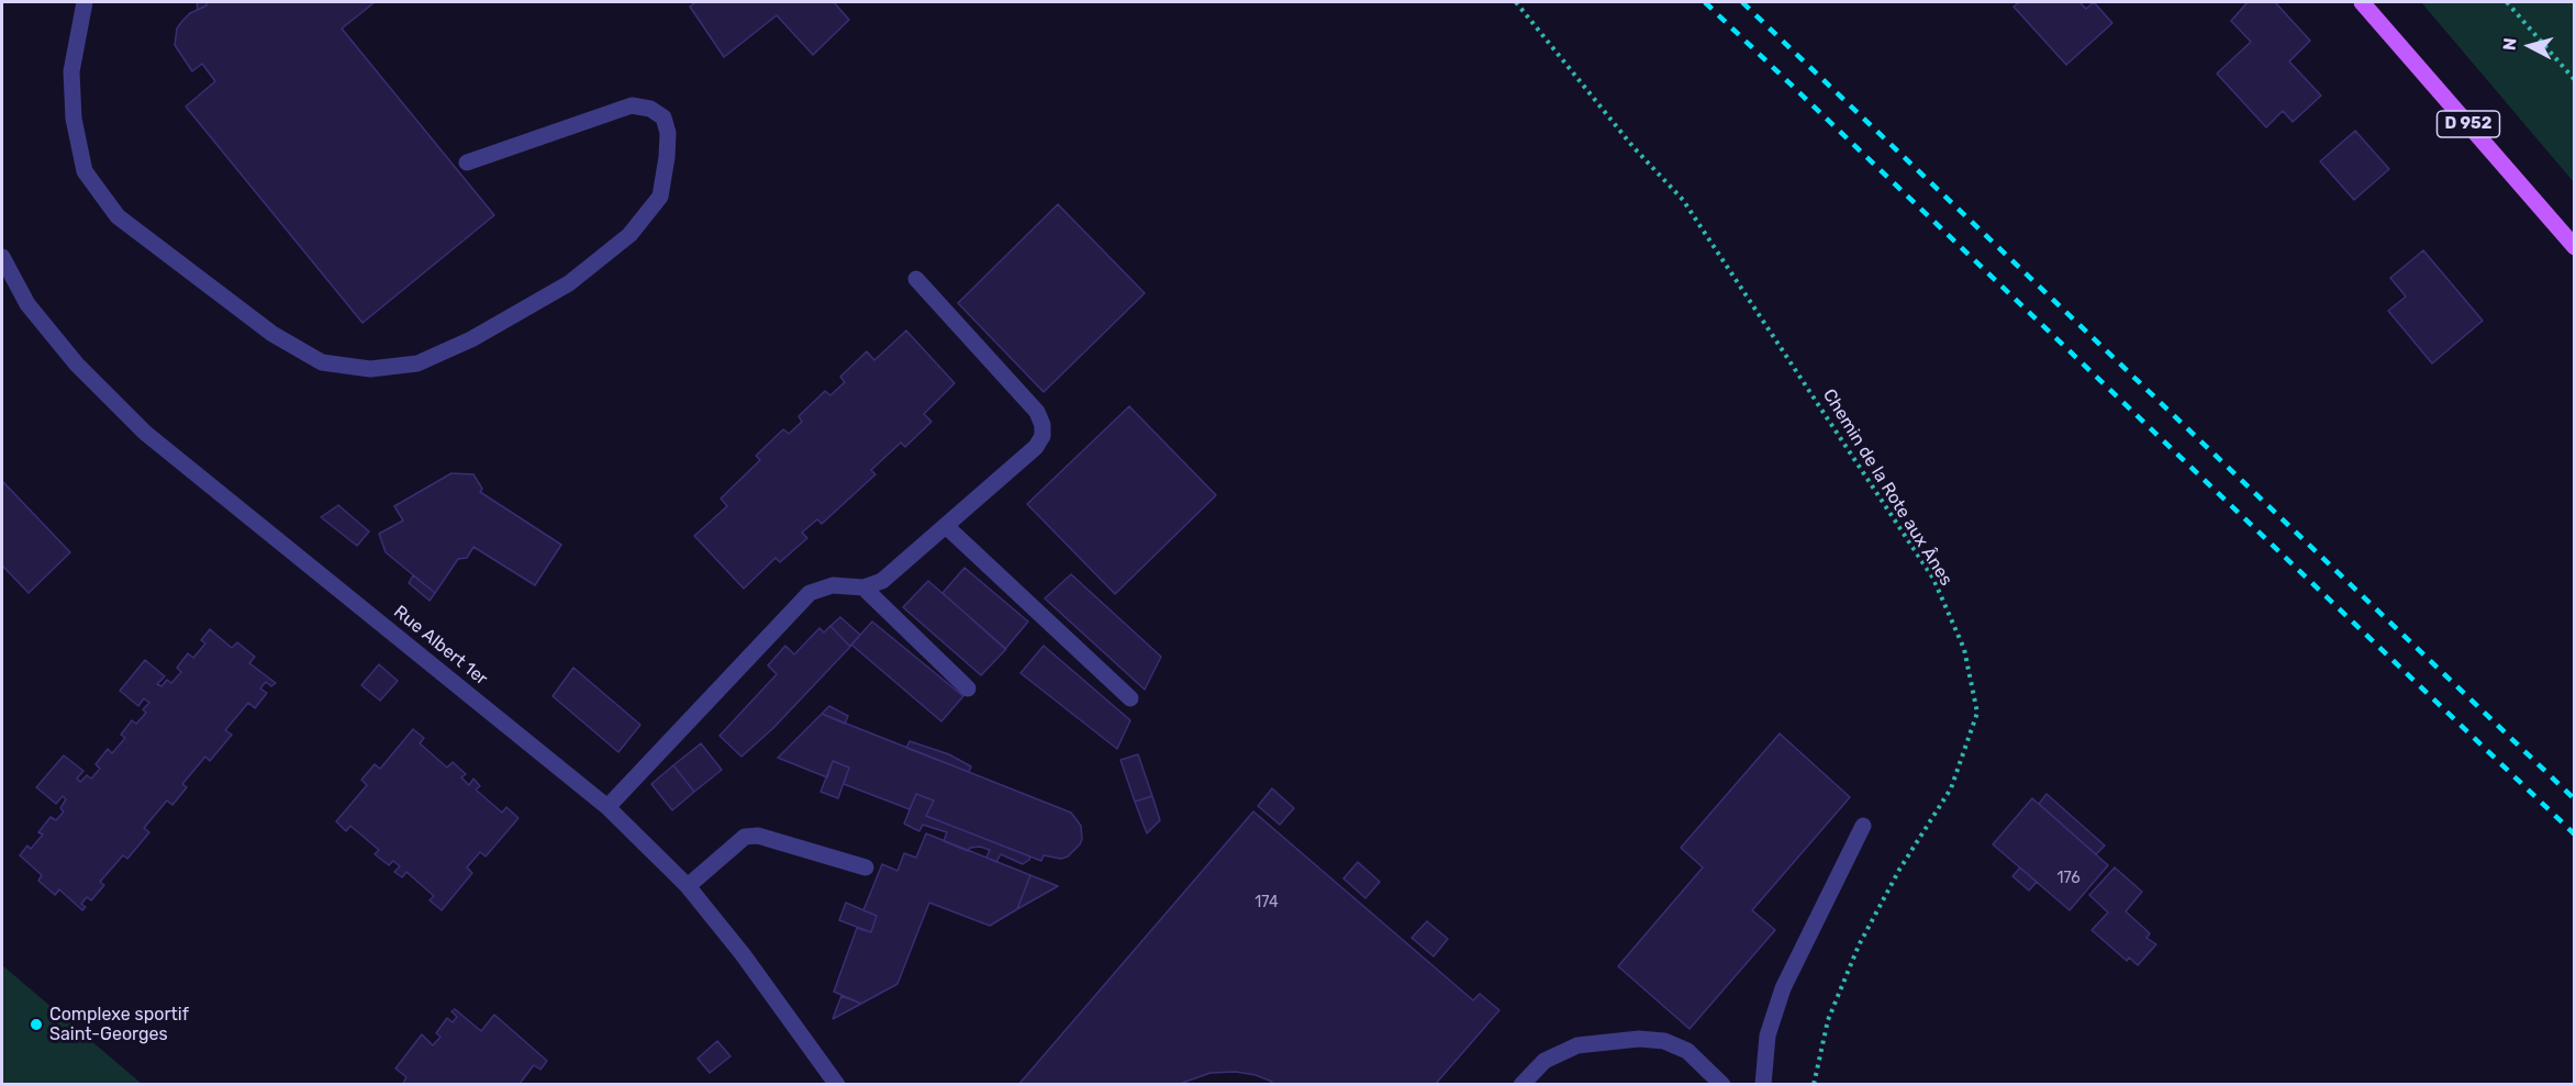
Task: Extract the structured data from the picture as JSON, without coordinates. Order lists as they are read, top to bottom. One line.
{"streets":{"main road":["D 952"],"street":["Rue Albert 1er"],"path":["Chemin de la Rote aux Ânes"]},"places":["Complexe sportif Saint-Georges"],"house_numbers":["176","174"],"north":"left"}
